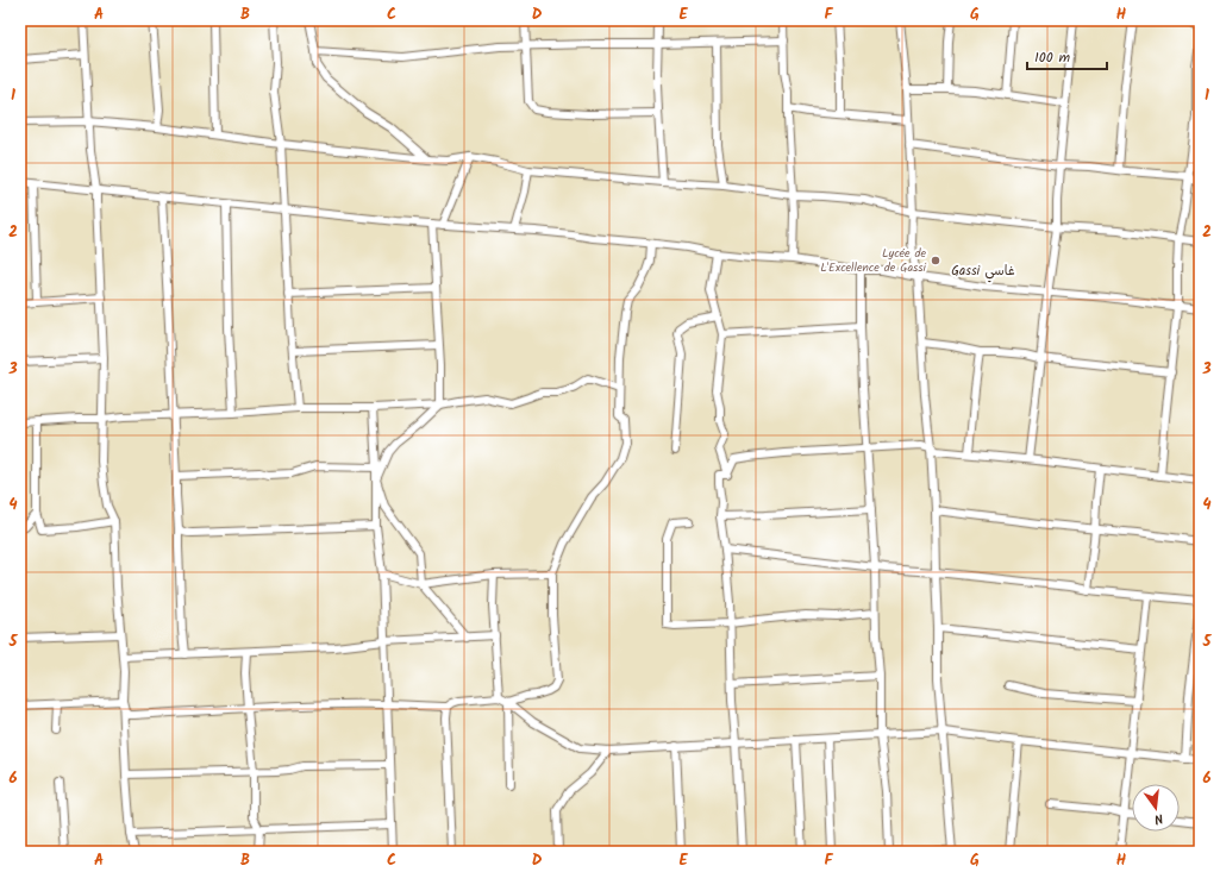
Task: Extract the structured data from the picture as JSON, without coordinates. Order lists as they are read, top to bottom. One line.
{"districts":["Gassi غاسي"],"places":["Lycée de L'Excellence de Gassi"],"scale_bar":"100 m","north":"bottom","grid":{"columns":["A","B","C","D","E","F","G","H"],"rows":["1","2","3","4","5","6"]}}
